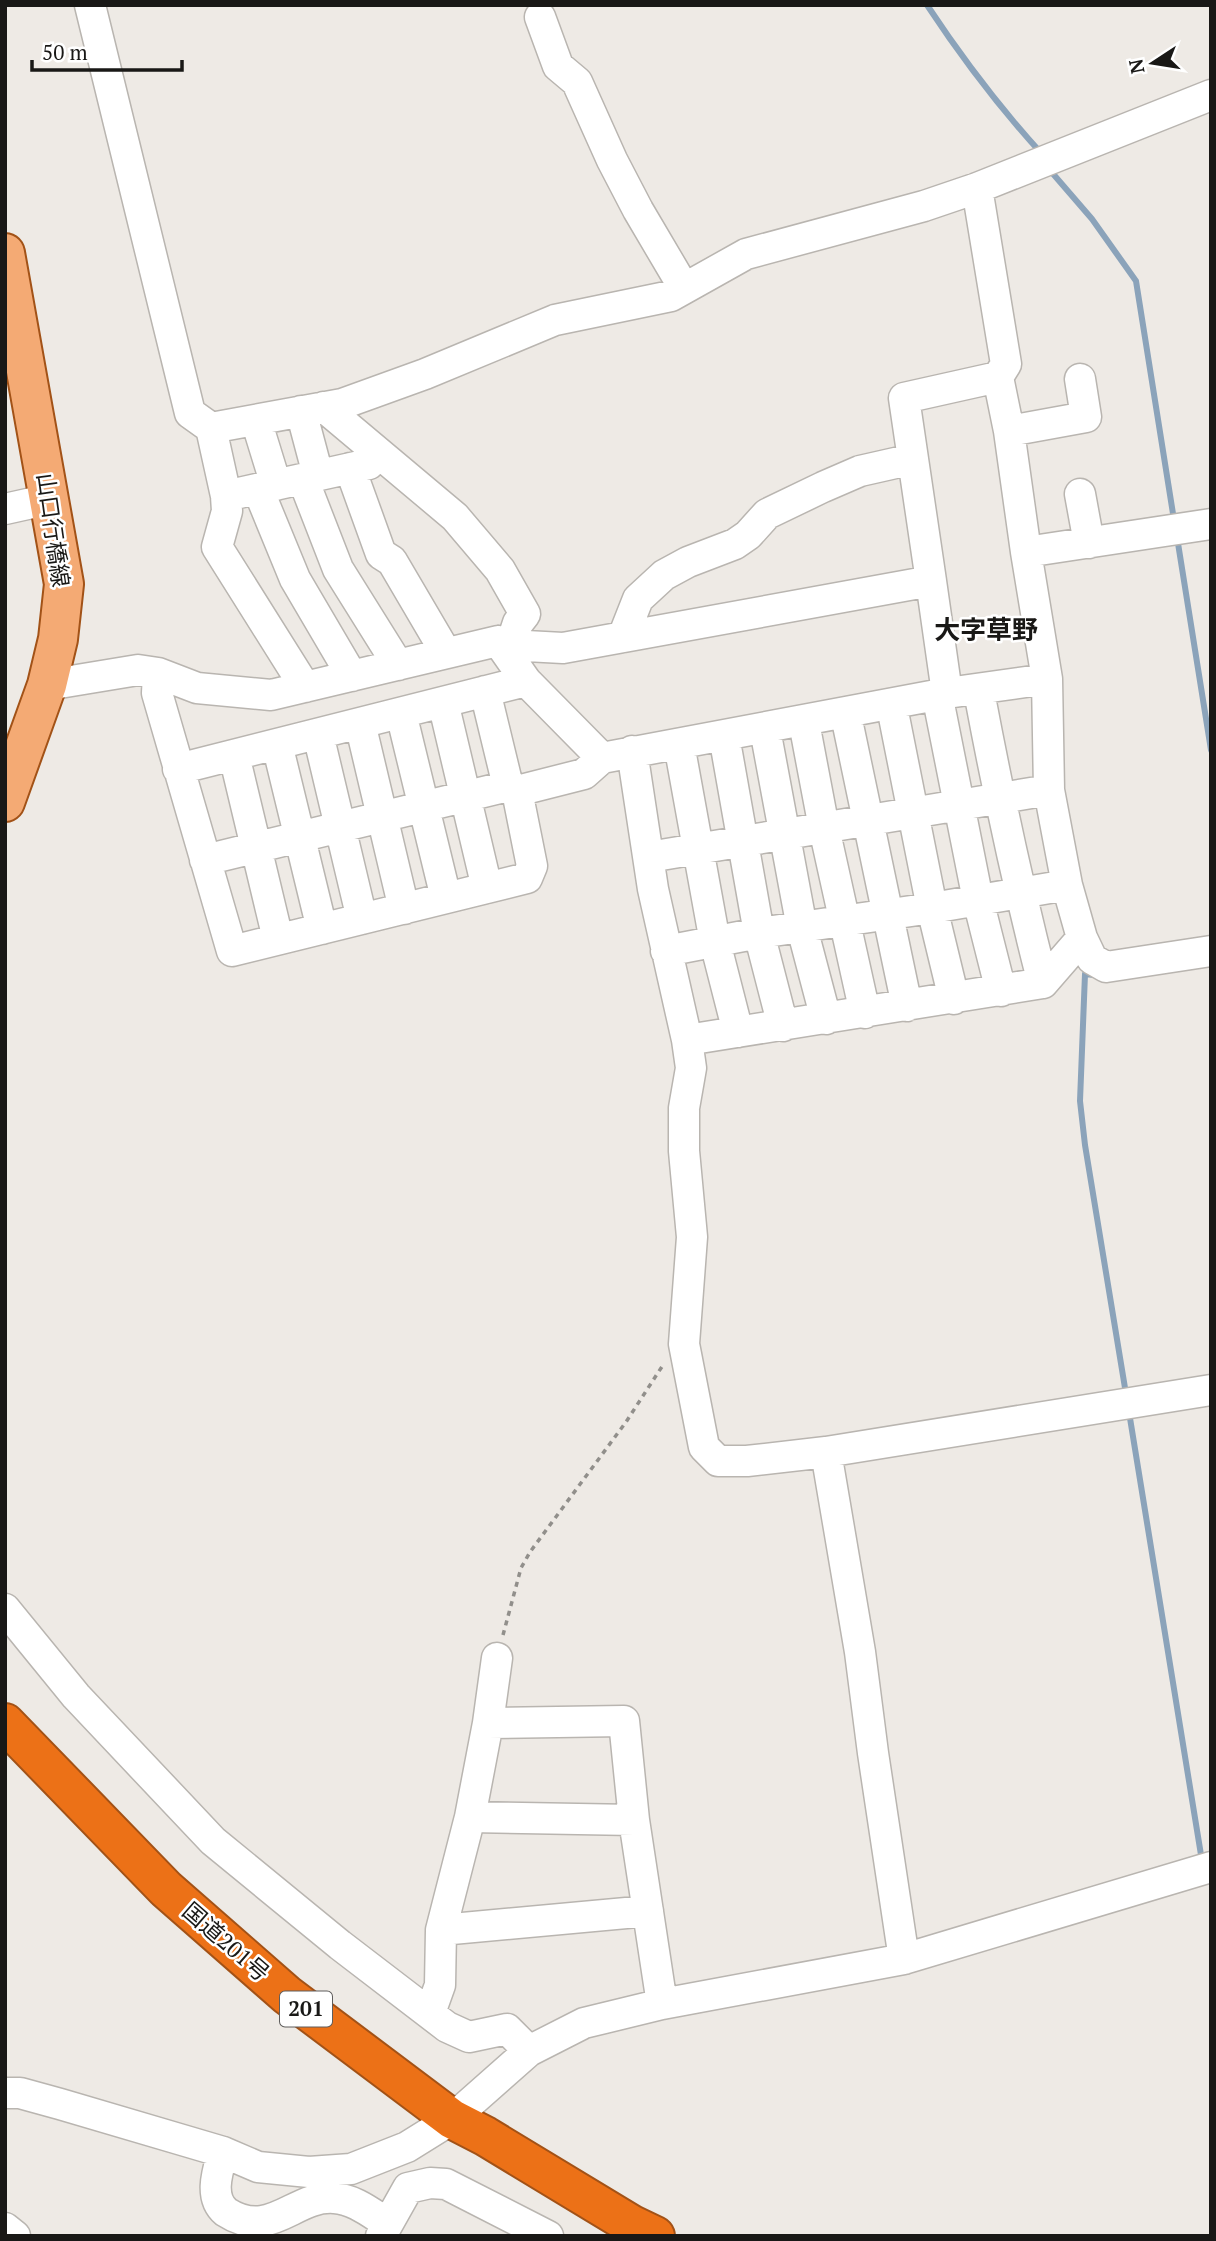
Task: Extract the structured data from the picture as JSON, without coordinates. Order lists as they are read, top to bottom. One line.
{"streets":{"highway":["国道201号","201"],"main road":["山口行橋線"]},"districts":["大字草野"],"scale_bar":"50 m","north":"left"}
